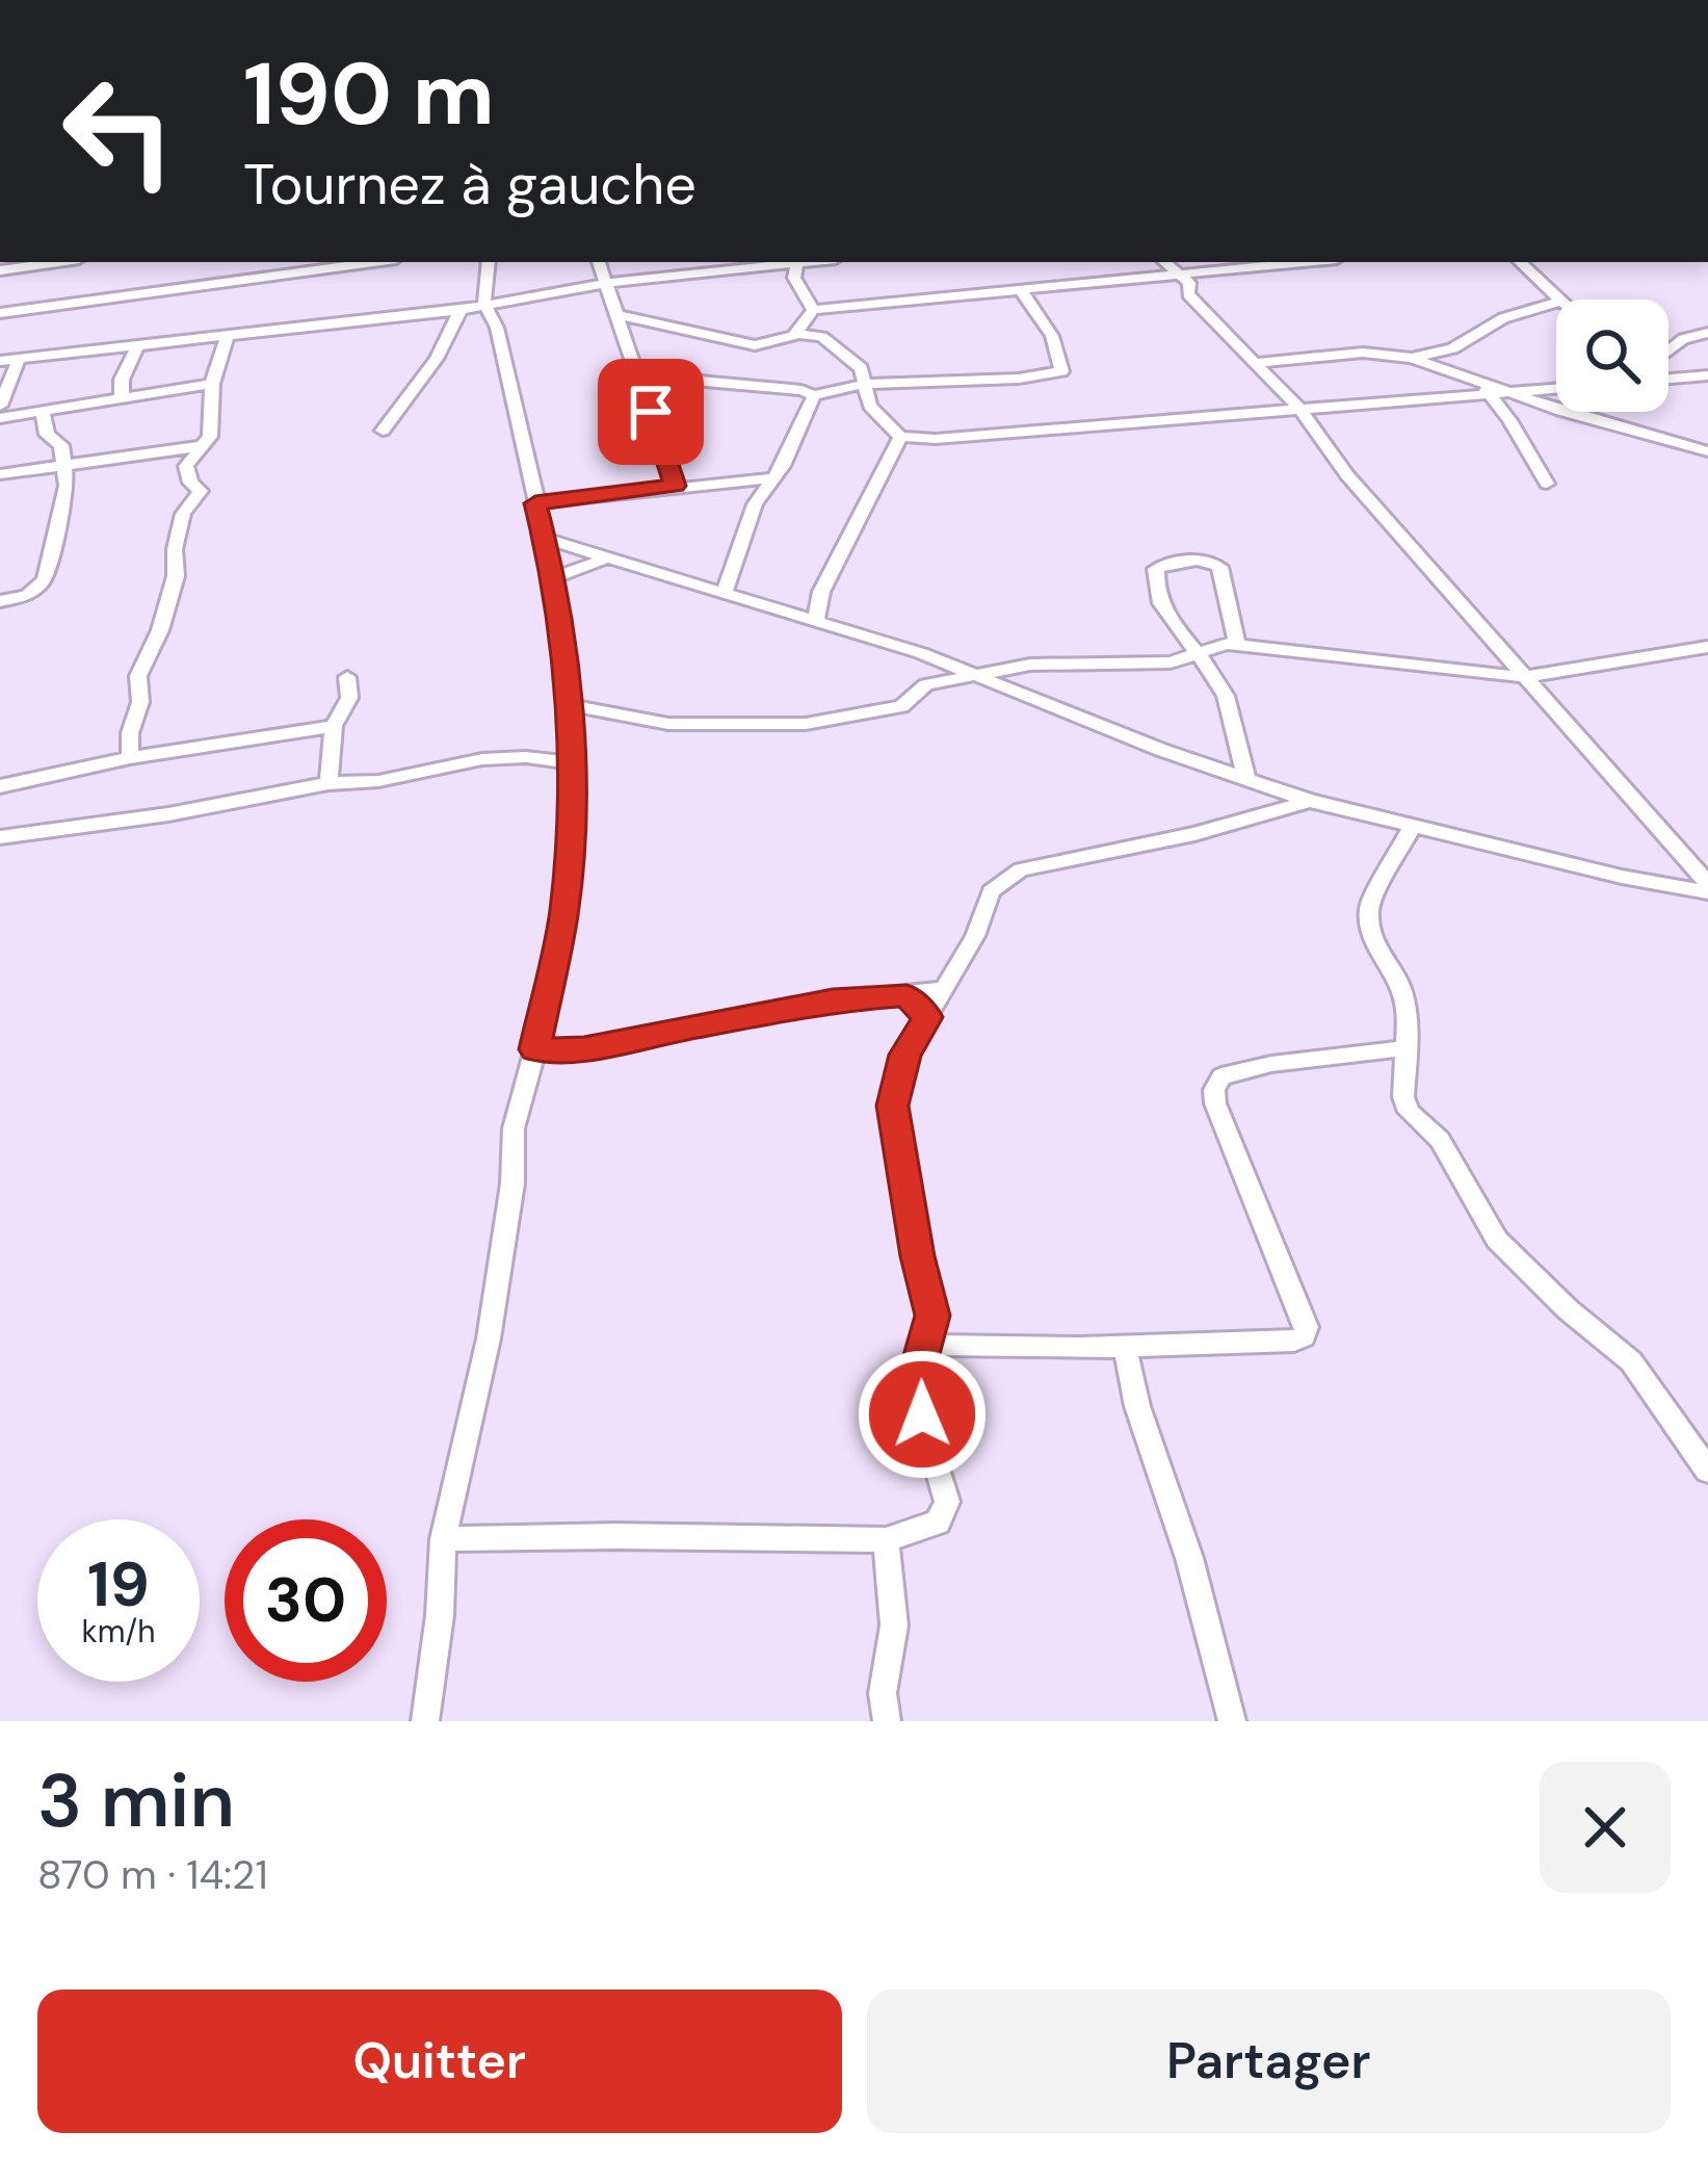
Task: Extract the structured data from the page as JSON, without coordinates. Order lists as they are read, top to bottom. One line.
{"page":{"turn":["190 m","Tournez à gauche"],"speed":"19 km/h","limit":"30","heading":["3 min","870 m · 14:21"],"buttons":["Quitter","Partager"]}}
